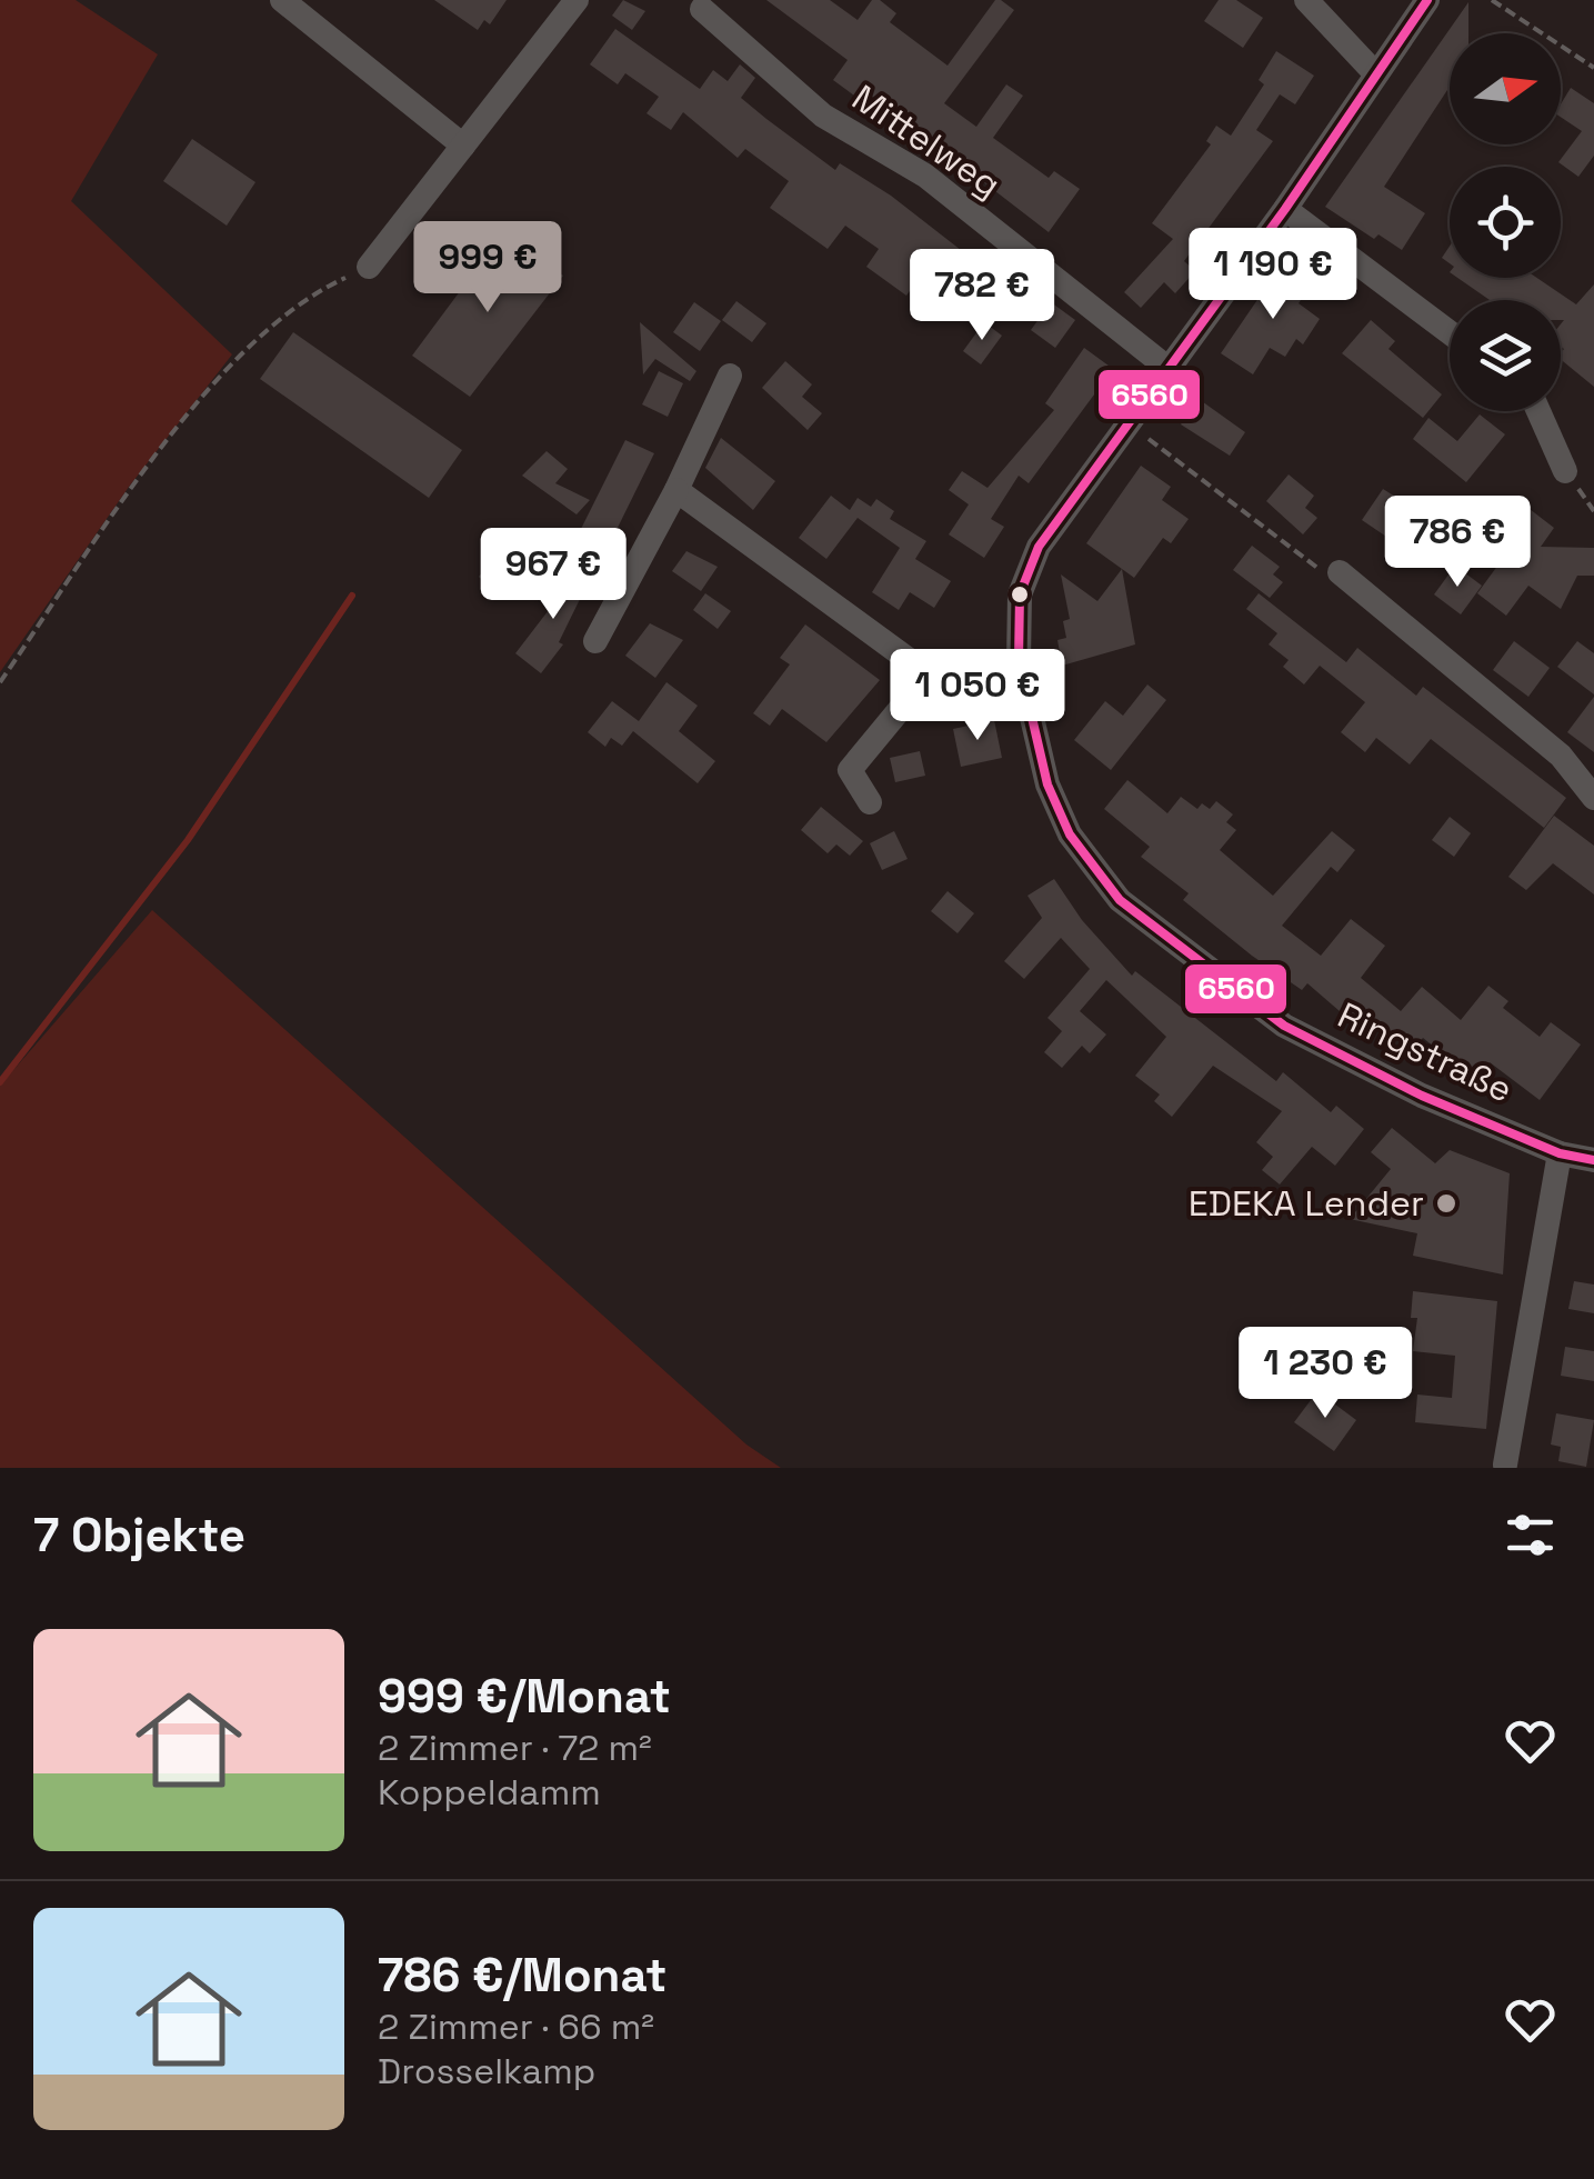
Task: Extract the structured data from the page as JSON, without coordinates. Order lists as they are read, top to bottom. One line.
{"streets":{"street":["Mittelweg","Ringstraße"]},"crossings":[["Mittelweg","Ringstraße"]],"places":["EDEKA Lender"],"lines":["transit line 6560"],"north":"right","page":{"price":["999 €","1 190 €","782 €","786 €","967 €","1 050 €","1 230 €"],"heading":"7 Objekte","list":[{"name":"999 €/Monat","note":"2 Zimmer · 72 m² · Koppeldamm"},{"name":"786 €/Monat","note":"2 Zimmer · 66 m² · Drosselkamp"}]}}
